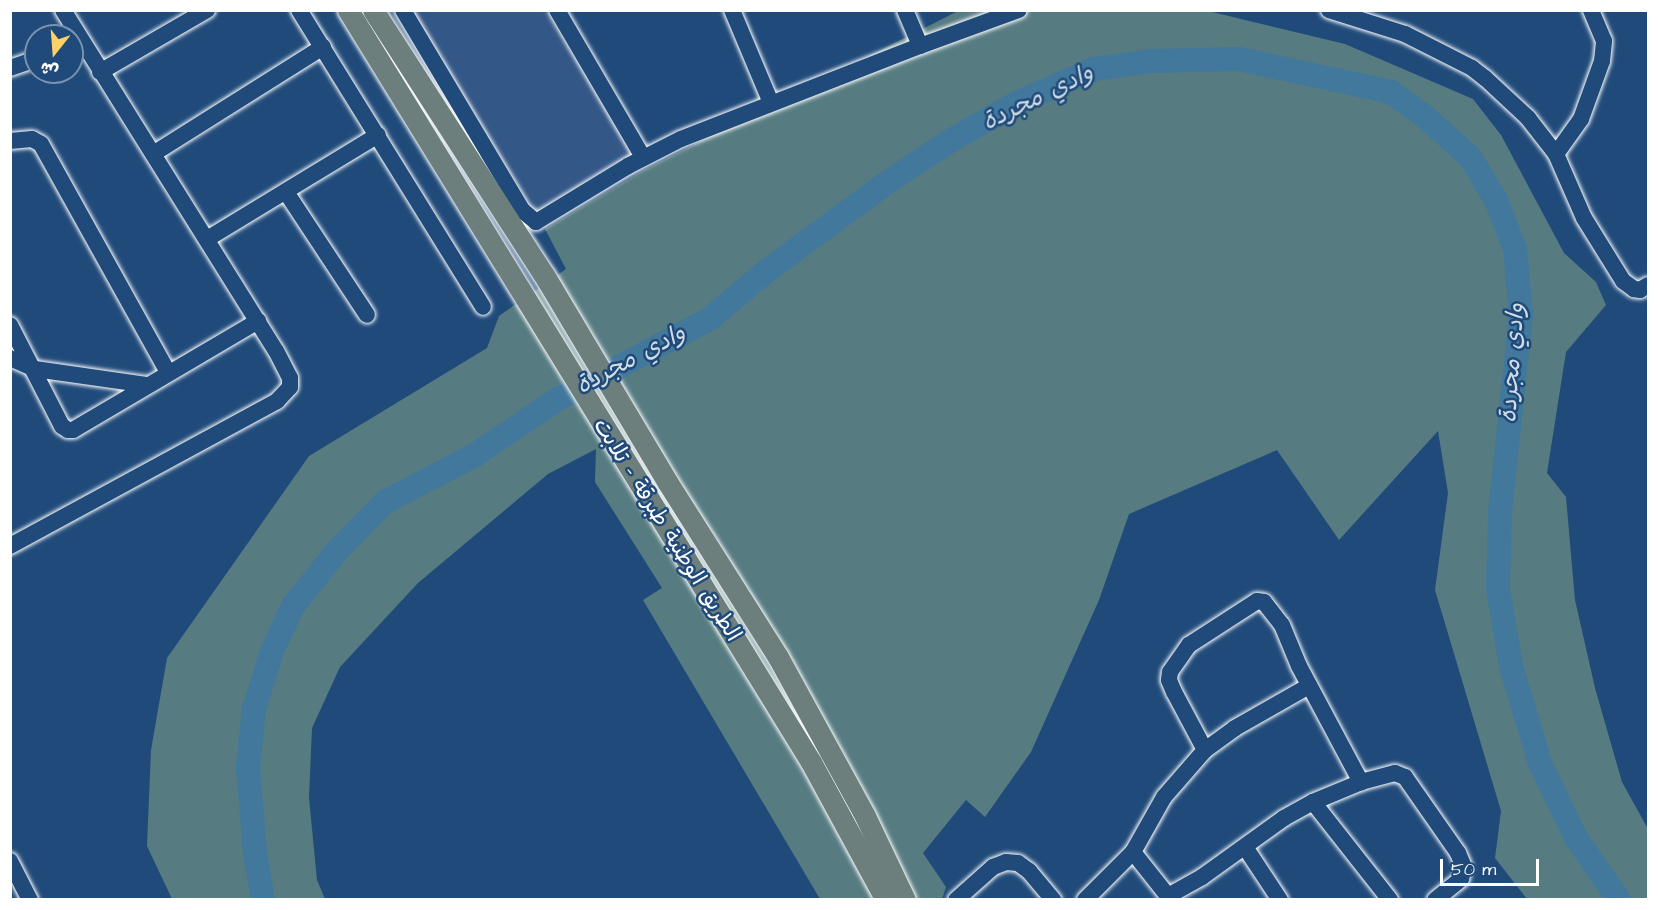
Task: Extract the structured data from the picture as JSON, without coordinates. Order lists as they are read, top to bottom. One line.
{"streets":{"main road":["الطريق الوطنية طبرقة - تلابت"]},"water":["وادي مجردة"],"scale_bar":"50 m","north":"bottom"}
